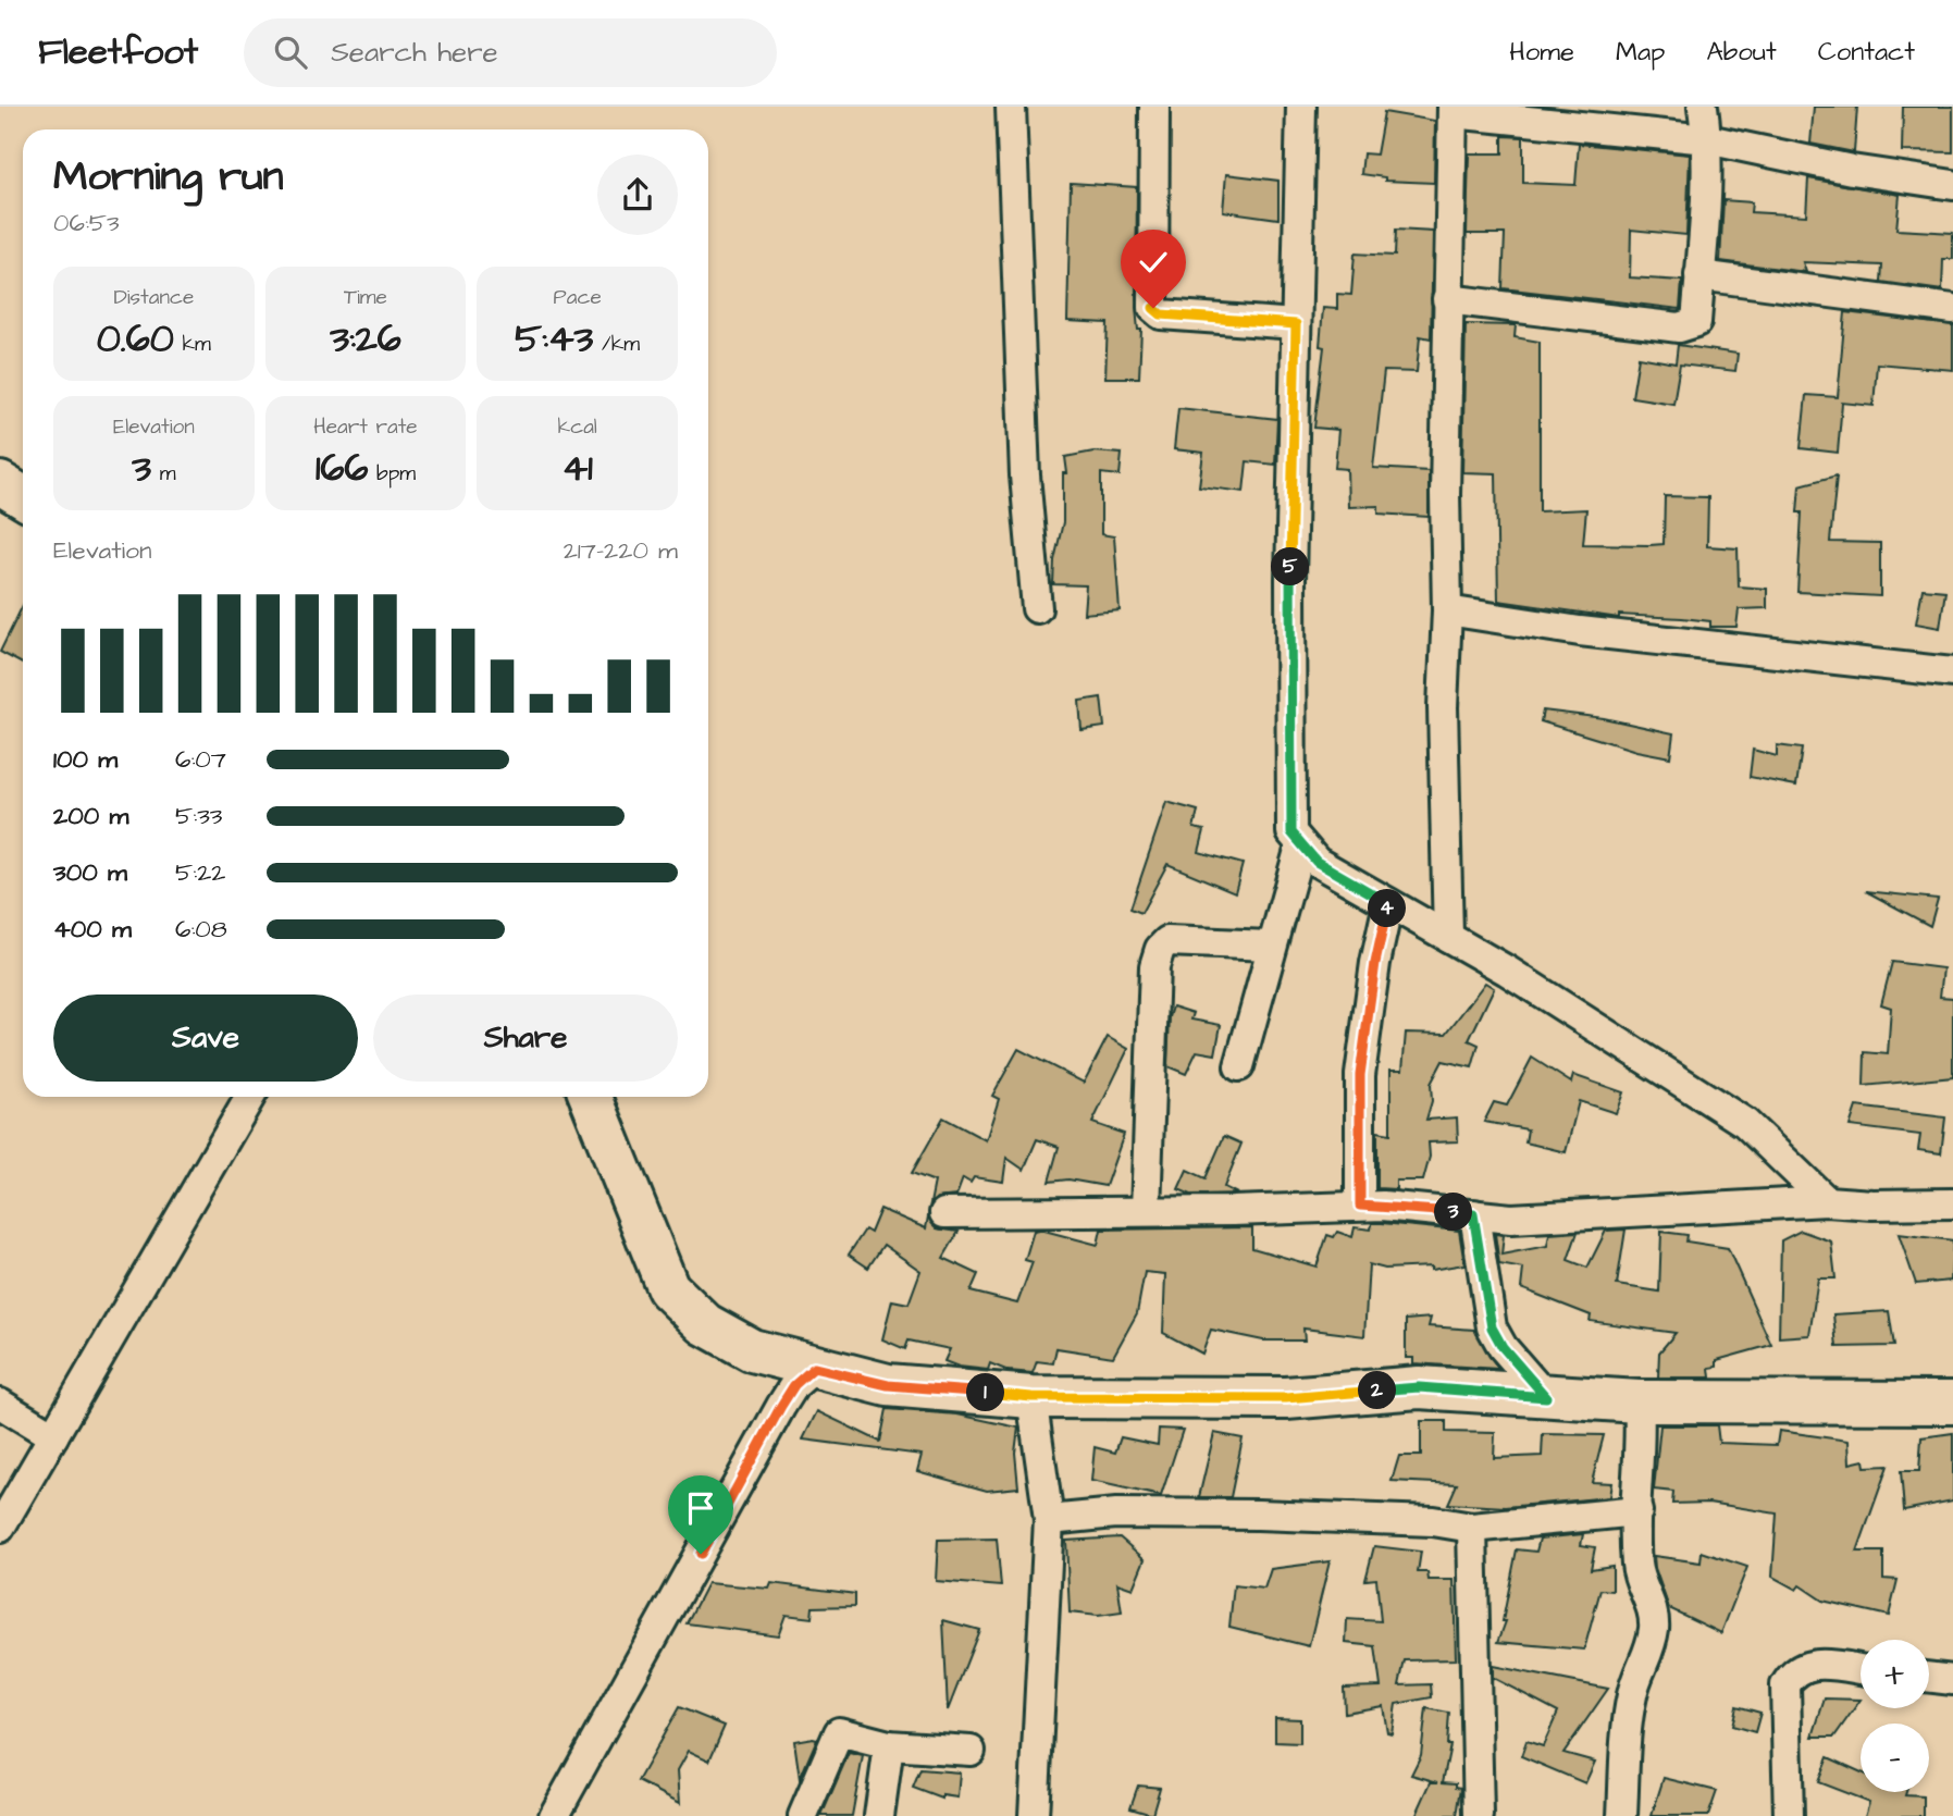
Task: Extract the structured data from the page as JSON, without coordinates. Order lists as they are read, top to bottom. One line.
{"page":{"header":"Fleetfoot","search":"Search here","nav":["Home","Map","About","Contact"],"heading":["Morning run","06:53"],"stats":[["Distance","0.60 km"],["Time","3:26"],["Pace","5:43 /km"],["Elevation","3 m"],["Heart rate","166 bpm"],["kcal","41"]],"chart":["Elevation","217–220 m"],"pins":["5","4","3","2","1"],"list":[{"name":"100 m","note":"6:07"},{"name":"200 m","note":"5:33"},{"name":"300 m","note":"5:22"},{"name":"400 m","note":"6:08"}],"buttons":["Save","Share"],"map_buttons":["+","−"]}}
